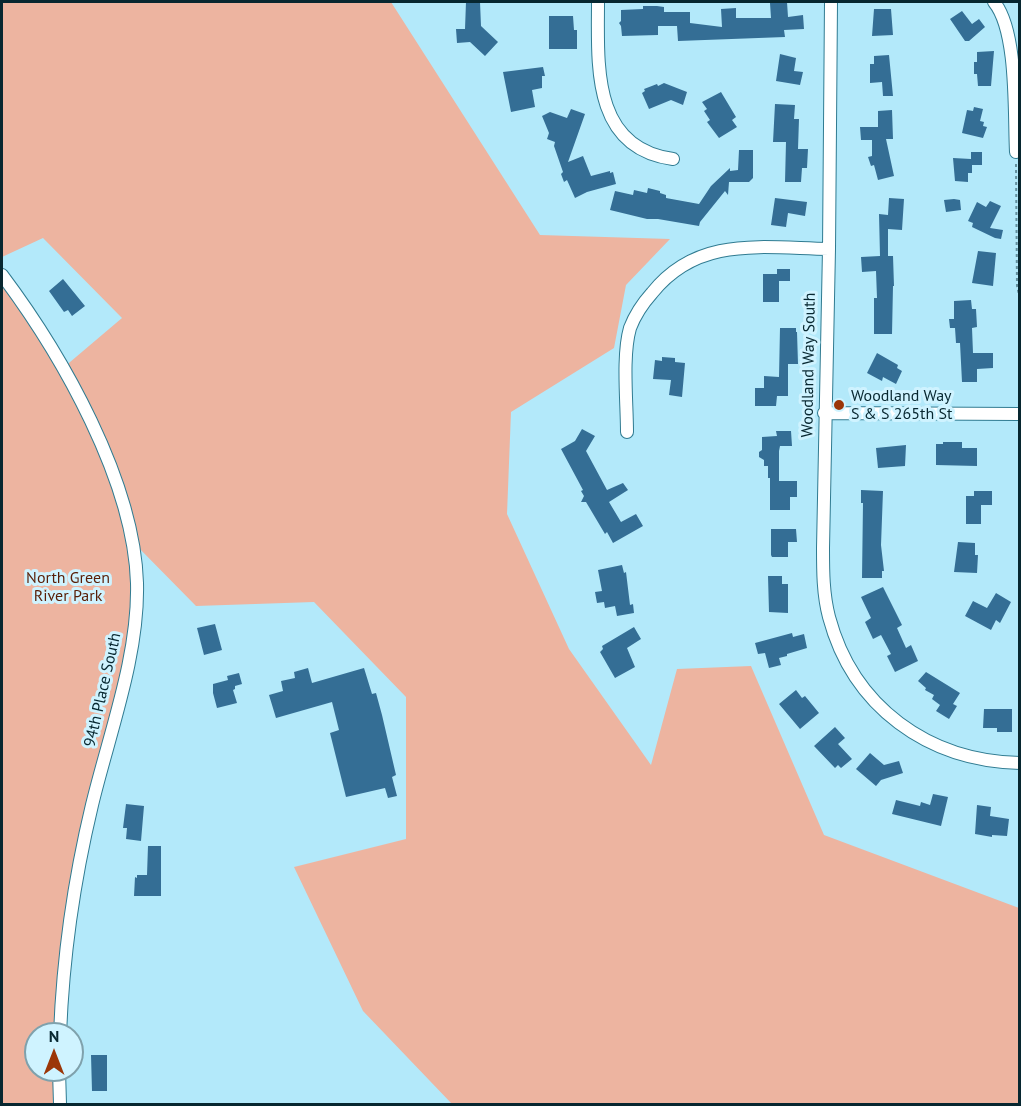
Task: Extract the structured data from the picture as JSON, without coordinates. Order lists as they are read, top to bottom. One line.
{"streets":{"street":["Woodland Way South","94th Place South"]},"parks":["North Green River Park"],"places":["Woodland Way S & S 265th St"],"north":"top"}
